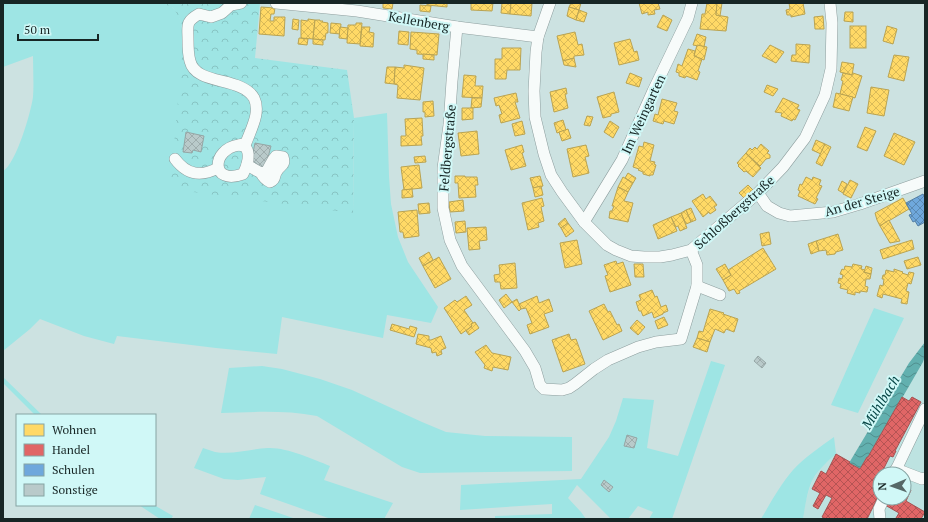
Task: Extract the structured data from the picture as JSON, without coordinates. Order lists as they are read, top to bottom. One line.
{"streets":{"street":["Kellenberg","Im Weingarten","Feldbergstraße","An der Steige","Schloßbergstraße"]},"crossings":[["Kellenberg","Feldbergstraße"],["Kellenberg","Schloßbergstraße"],["Im Weingarten","Schloßbergstraße"],["An der Steige","Schloßbergstraße"]],"water":["Mühlbach"],"legend":["Wohnen","Handel","Schulen","Sonstige"],"scale_bar":"50 m","north":"left"}
